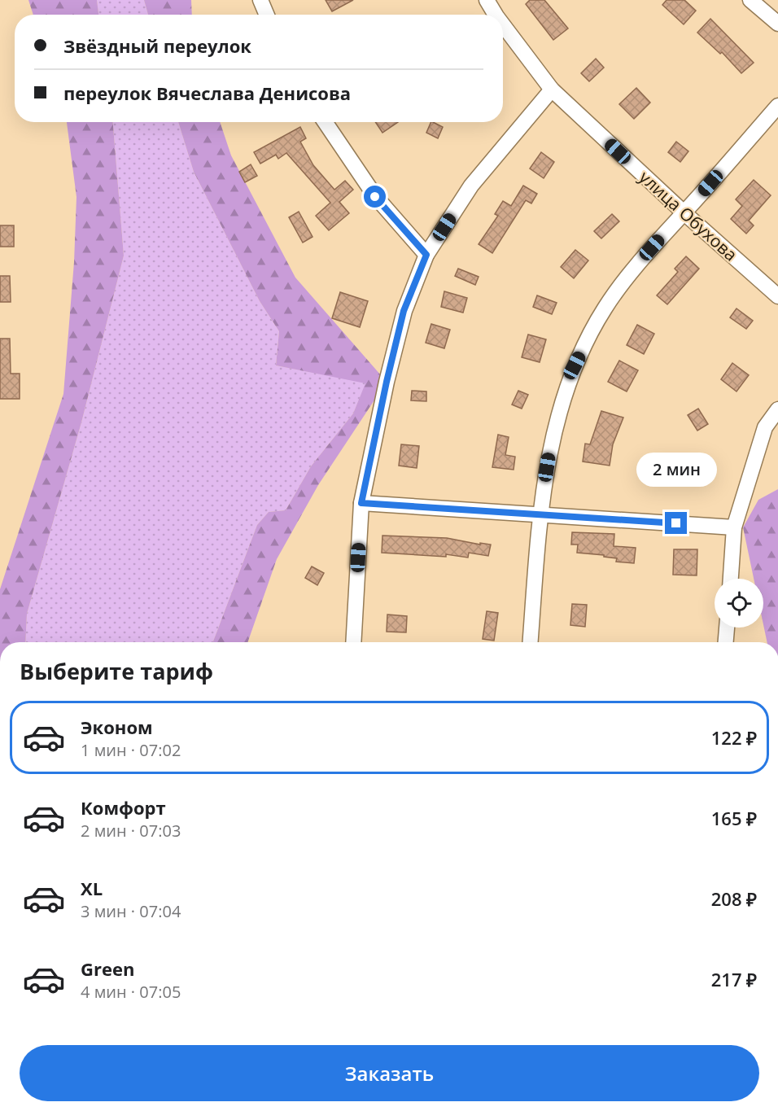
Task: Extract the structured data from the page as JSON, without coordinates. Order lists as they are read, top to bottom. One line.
{"streets":{"street":["улица Обухова"]},"page":{"banner":["Звёздный переулок","переулок Вячеслава Денисова"],"bubble":"2 мин","heading":"Выберите тариф","list":[{"name":"Эконом","note":"1 мин · 07:02","value":"122 ₽"},{"name":"Комфорт","note":"2 мин · 07:03","value":"165 ₽"},{"name":"XL","note":"3 мин · 07:04","value":"208 ₽"},{"name":"Green","note":"4 мин · 07:05","value":"217 ₽"}],"buttons":"Заказать"}}
